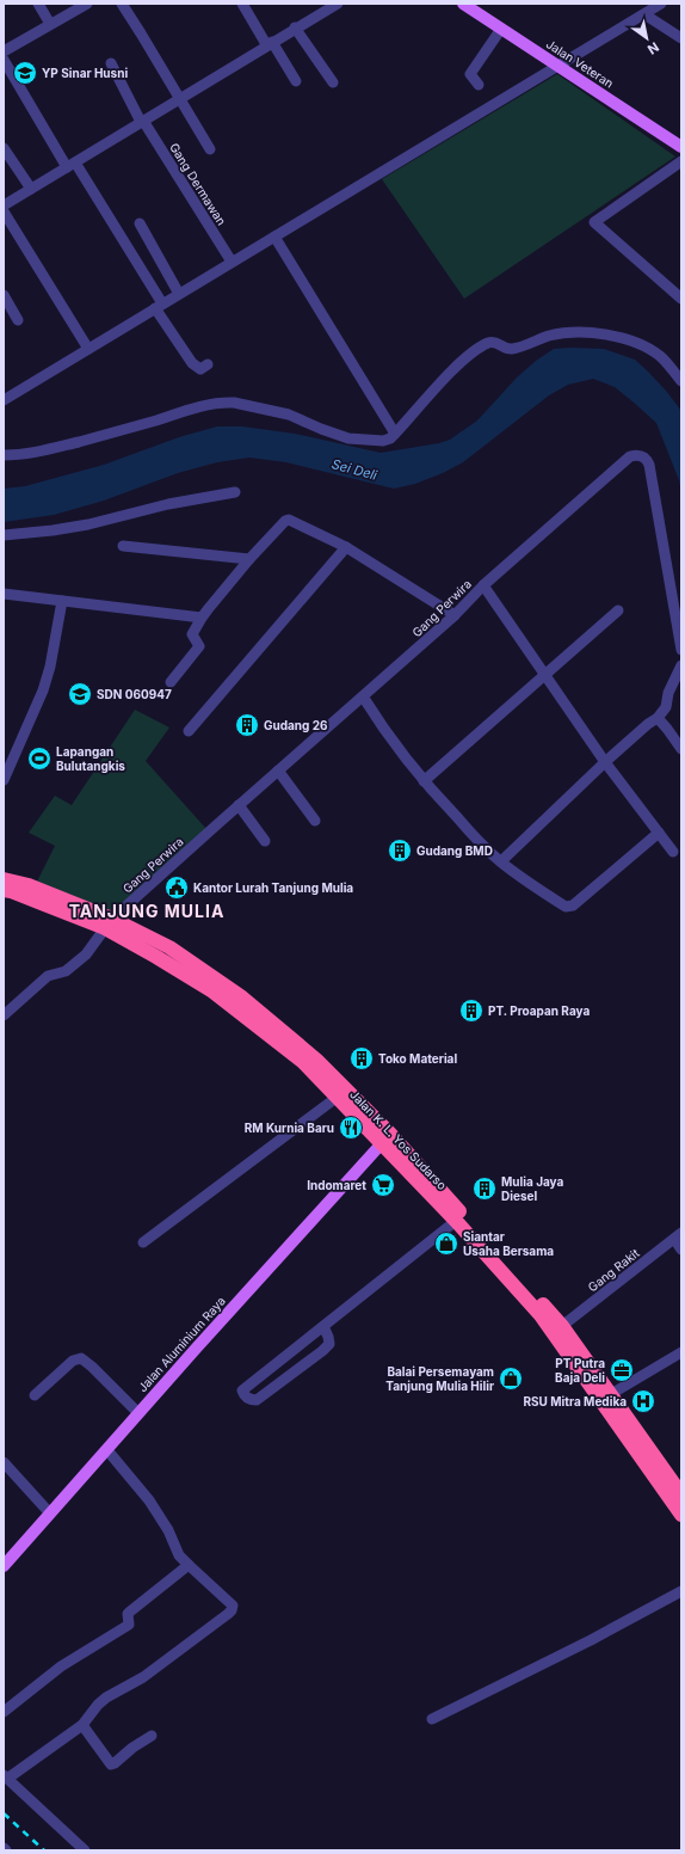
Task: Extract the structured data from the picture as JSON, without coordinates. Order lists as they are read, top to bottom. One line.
{"streets":{"highway":["Jalan K. L. Yos Sudarso"],"main road":["Jalan Veteran","Jalan Aluminium Raya"],"street":["Gang Dermawan","Gang Perwira","Gang Rakit"]},"crossings":[["Gang Perwira","Jalan K. L. Yos Sudarso"],["Jalan K. L. Yos Sudarso","Gang Rakit"],["Jalan K. L. Yos Sudarso","Jalan Aluminium Raya"]],"districts":["TANJUNG MULIA"],"water":["Sei Deli"],"places":{"school or university":["YP Sinar Husni","SDN 060947"],"building":["Gudang 26","Gudang BMD","PT. Proapan Raya","Toko Material","Mulia Jaya Diesel"],"sports":["Lapangan Bulutangkis"],"public building":["Kantor Lurah Tanjung Mulia"],"restaurant":["RM Kurnia Baru"],"supermarket":["Indomaret"],"shop":["Siantar Usaha Bersama","Balai Persemayam Tanjung Mulia Hilir"],"office":["PT Putra Baja Deli"],"hospital":["RSU Mitra Medika"]},"north":"bottom right"}
